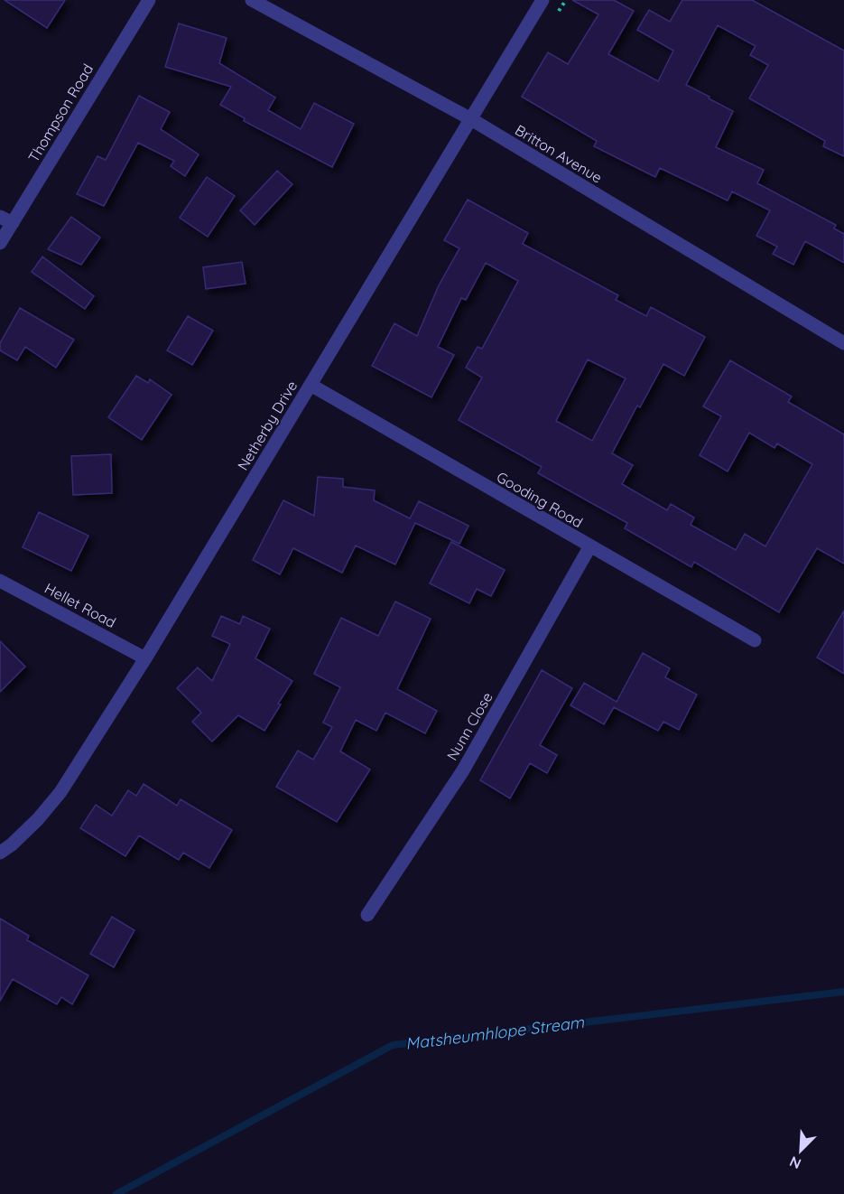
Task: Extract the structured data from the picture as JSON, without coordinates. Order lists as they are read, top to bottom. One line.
{"streets":{"street":["Thompson Road","Britton Avenue","Netherby Drive","Gooding Road","Hellet Road","Nunn Close"]},"crossings":[["Britton Avenue","Netherby Drive"],["Netherby Drive","Gooding Road"],["Netherby Drive","Hellet Road"],["Gooding Road","Nunn Close"]],"water":["Matsheumhlope Stream"],"north":"bottom left"}
